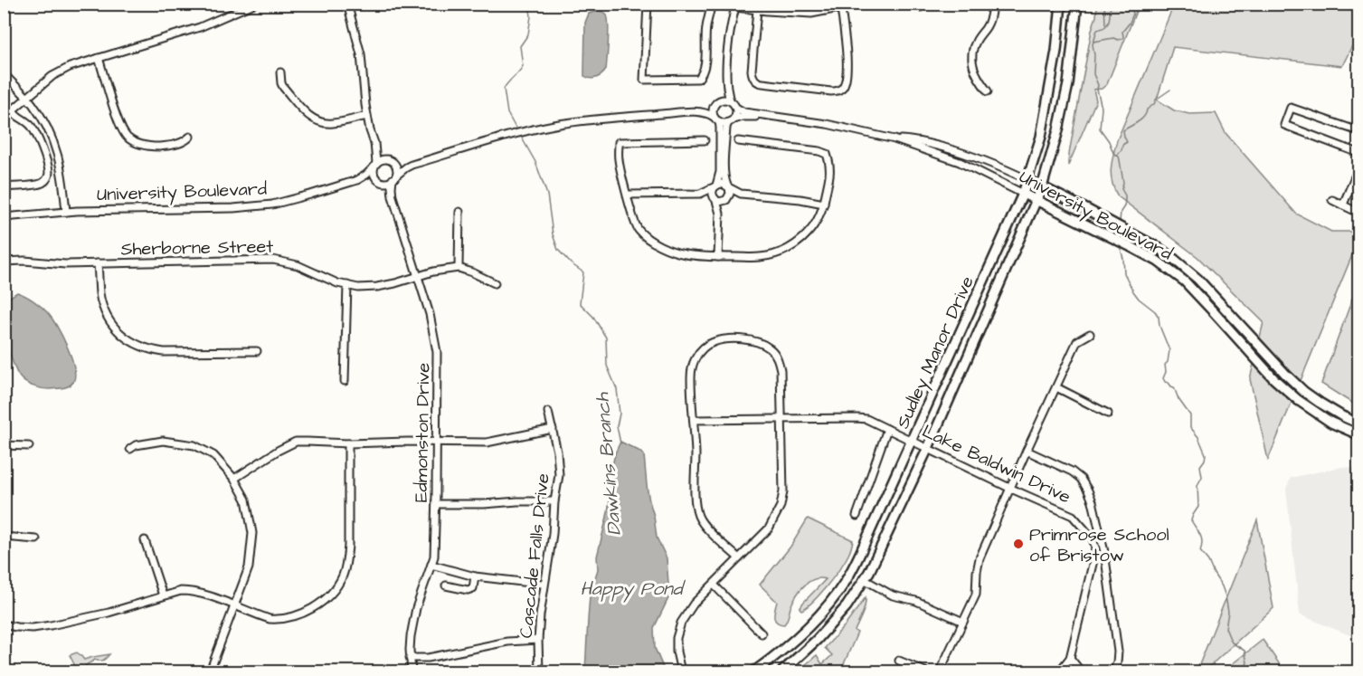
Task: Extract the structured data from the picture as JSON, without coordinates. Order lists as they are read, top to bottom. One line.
{"streets":{"main road":["University Boulevard","Sudley Manor Drive"],"street":["Sherborne Street","Edmonston Drive","Lake Baldwin Drive","Cascade Falls Drive"]},"crossings":[["University Boulevard","Sudley Manor Drive"],["University Boulevard","Edmonston Drive"],["Sherborne Street","Edmonston Drive"],["Sudley Manor Drive","Lake Baldwin Drive"]],"water":["Dawkins Branch","Happy Pond"],"places":["Primrose School of Bristow"]}
